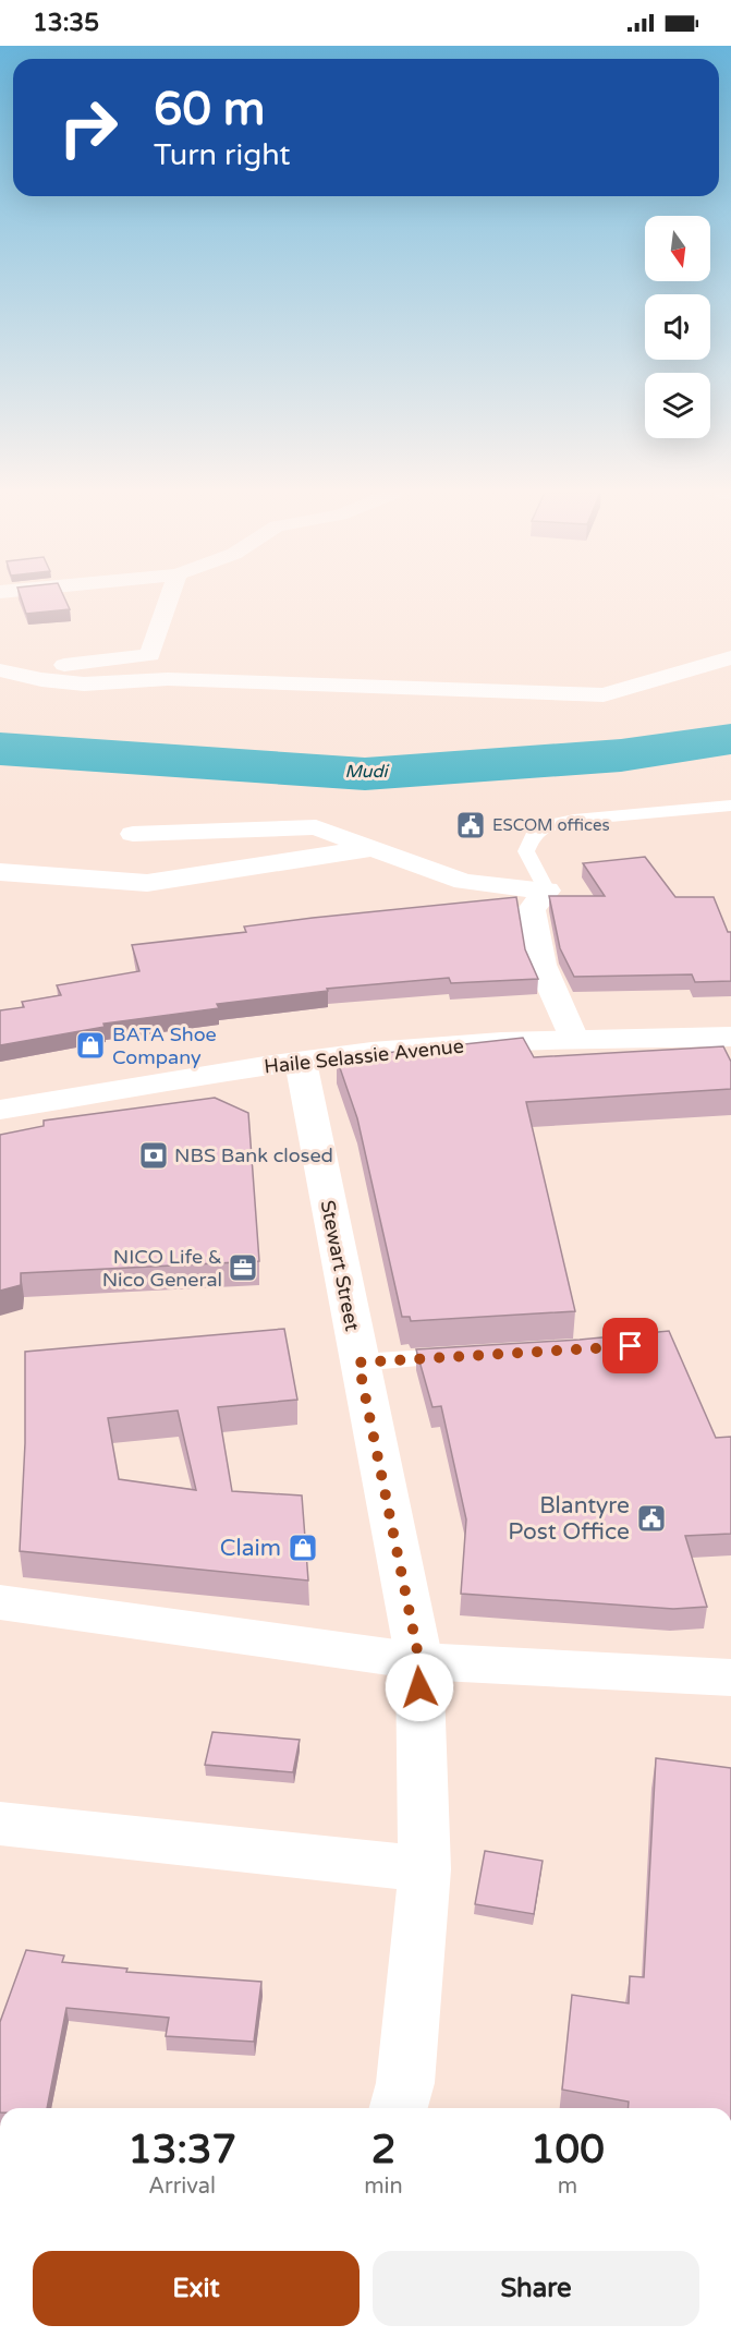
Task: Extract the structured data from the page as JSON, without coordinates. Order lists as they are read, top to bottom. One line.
{"streets":{"main road":["Haile Selassie Avenue","Stewart Street"]},"crossings":[["Haile Selassie Avenue","Stewart Street"]],"water":["Mudi"],"places":{"public building":["ESCOM offices","Blantyre Post Office"],"shop":["BATA Shoe Company","Claim"],"bank":["NBS Bank closed"],"office":["NICO Life & Nico General"]},"north":"bottom","page":{"status":"13:35","turn":["60 m","Turn right"],"eta":["13:37","Arrival","2","min","100","m"],"buttons":["Exit","Share"]}}
